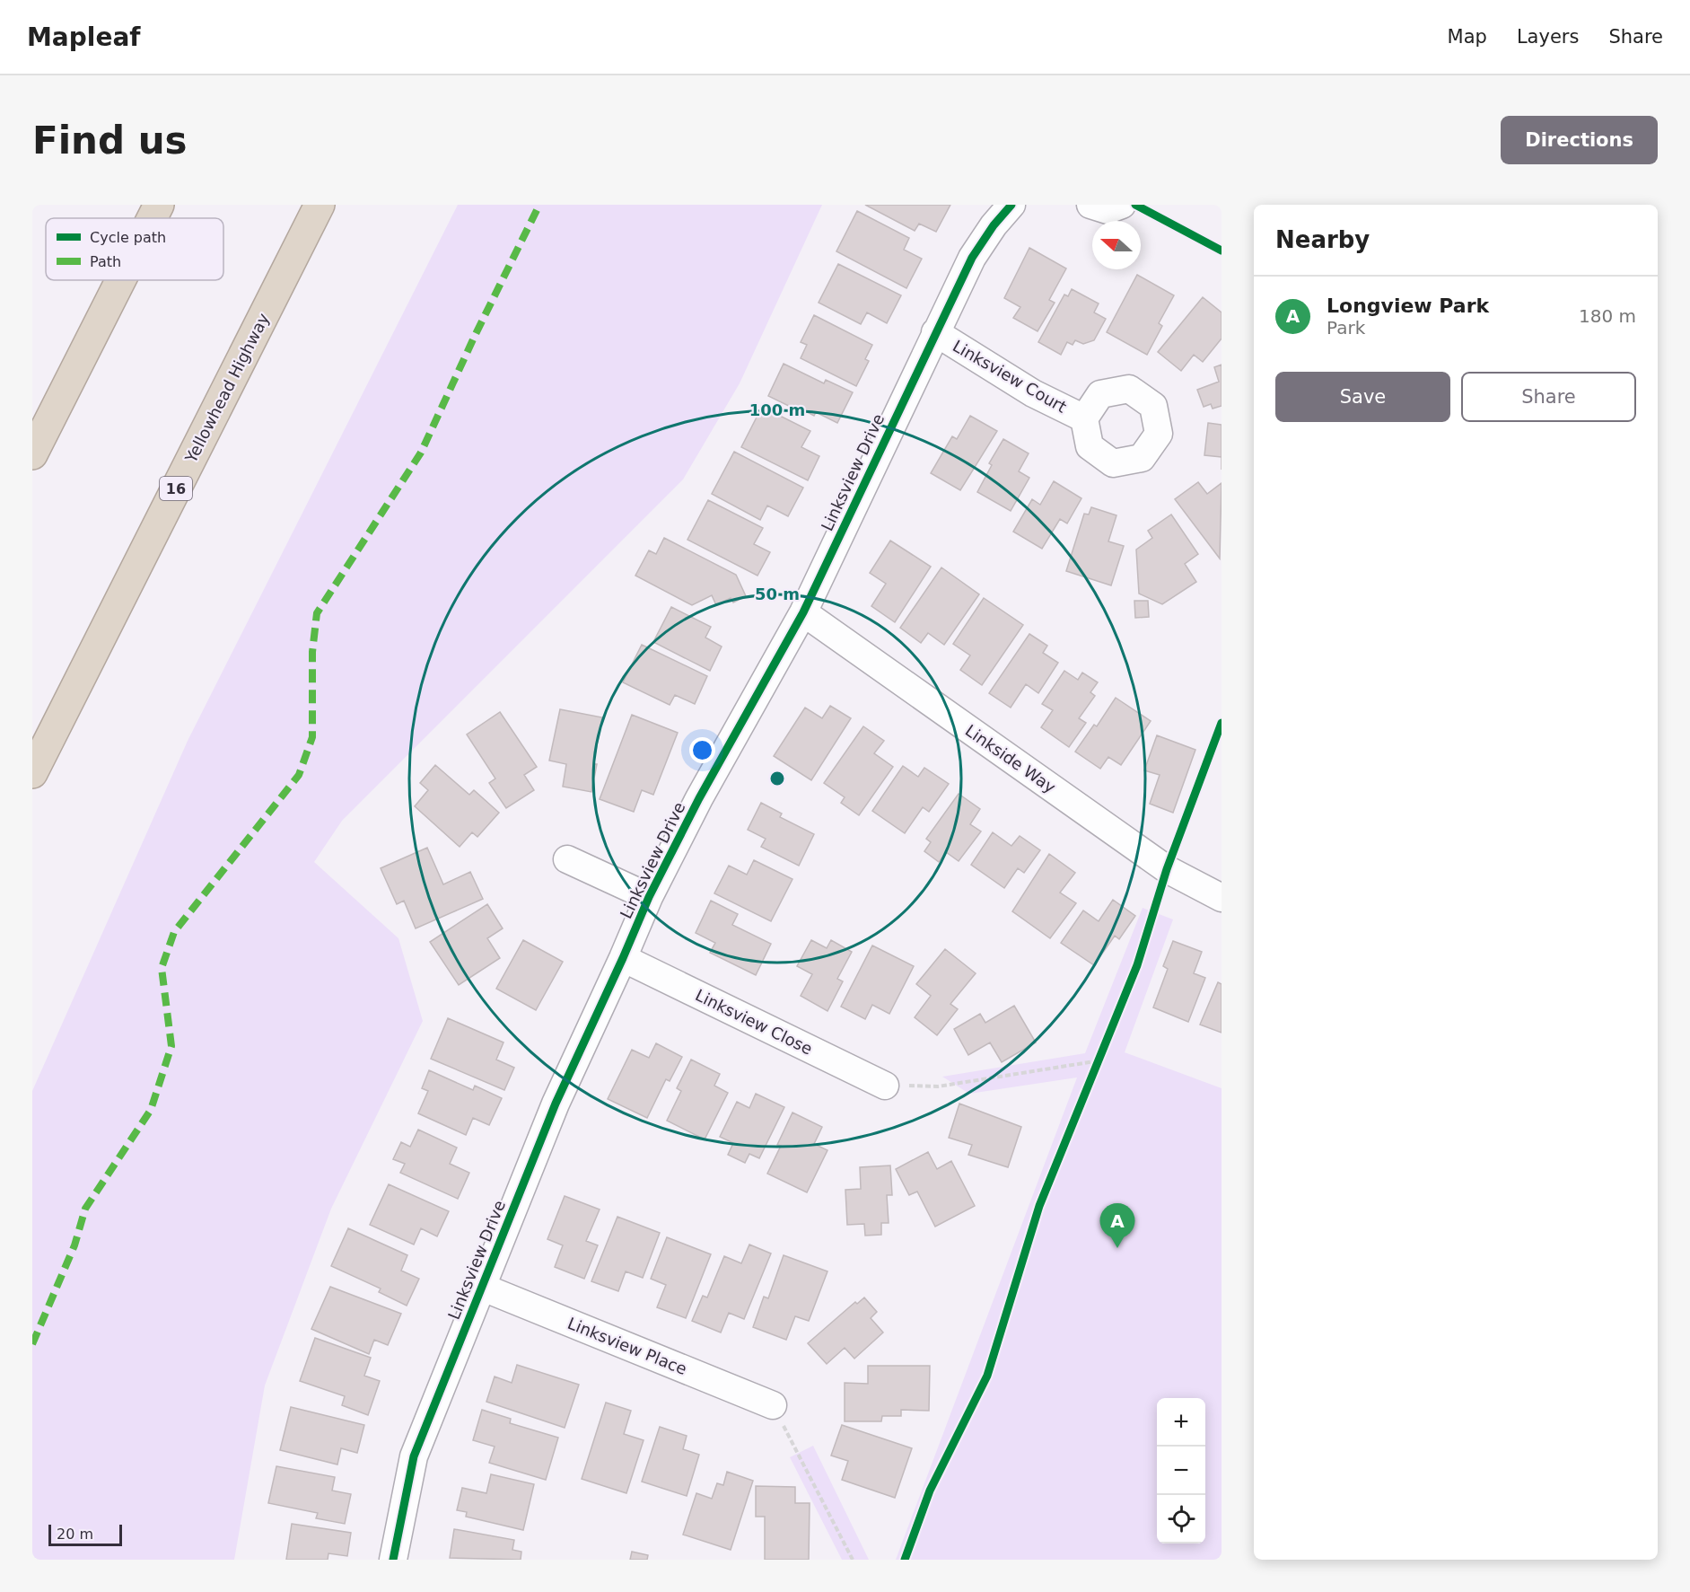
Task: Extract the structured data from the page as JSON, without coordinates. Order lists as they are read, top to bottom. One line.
{"streets":{"highway":["Yellowhead Highway","16"],"street":["Linksview Court","Linksview Drive","Linkside Way","Linksview Close","Linksview Place"]},"crossings":[["Linksview Court","Linksview Drive"],["Linksview Drive","Linkside Way"],["Linksview Drive","Linksview Close"],["Linksview Drive","Linksview Place"]],"legend":["Cycle path","Path"],"scale_bar":"20 m","north":"left","page":{"header":"Mapleaf","nav":["Map","Layers","Share"],"buttons":["Directions",["Save","Share"]],"title":"Find us","heading":"Nearby","list":[{"mark":"A","name":"Longview Park","note":"Park","value":"180 m"}],"pins":"A","map_buttons":["+","−"],"scale":"20 m"},"rings":["100 m","50 m"]}
